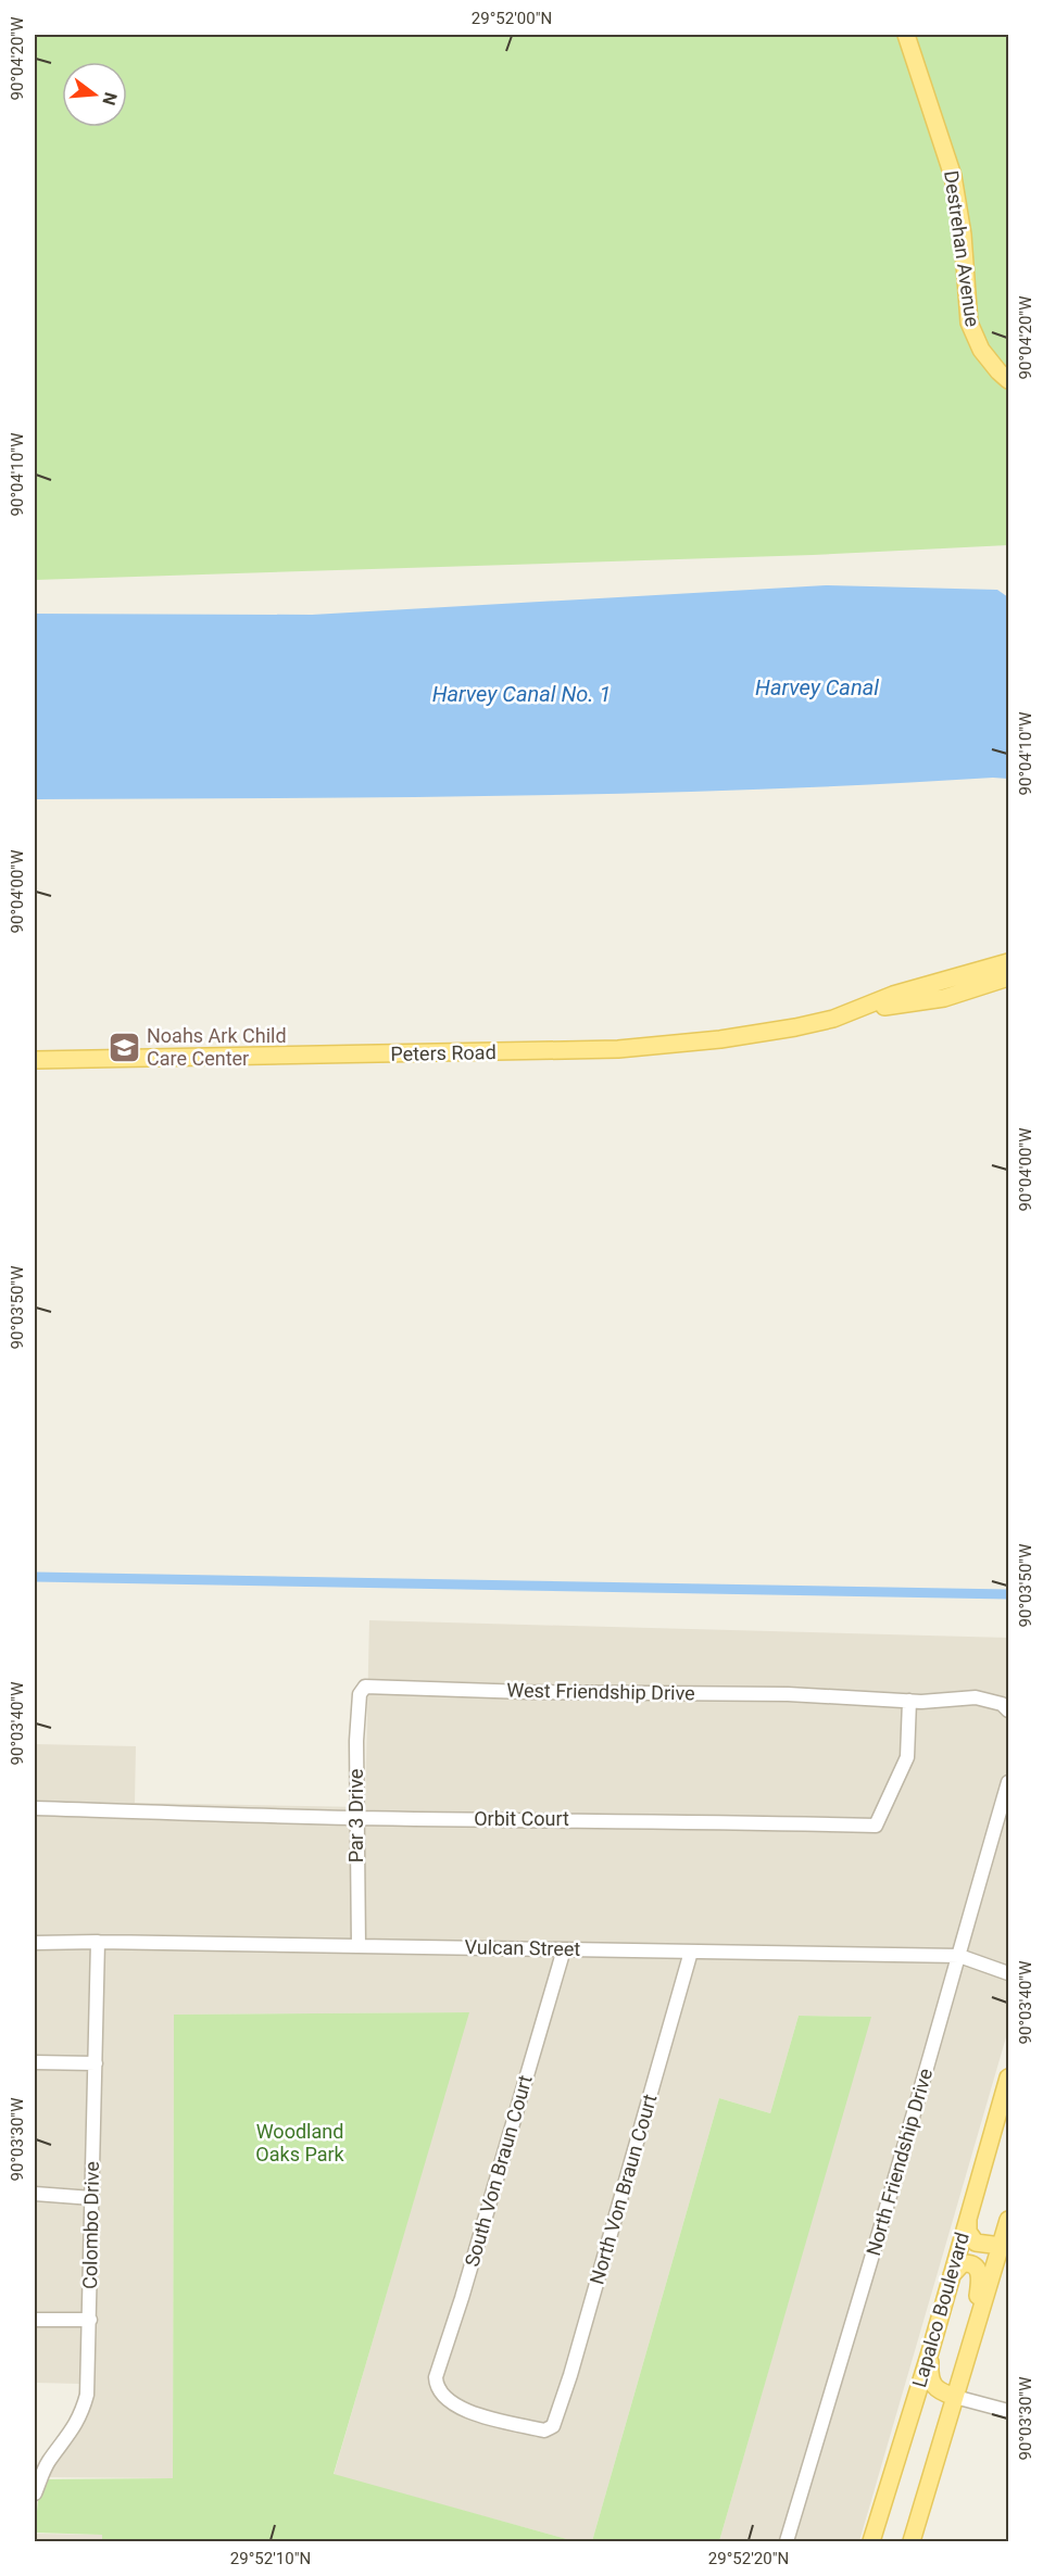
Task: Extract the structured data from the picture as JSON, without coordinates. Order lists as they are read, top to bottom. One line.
{"streets":{"main road":["Destrehan Avenue","Peters Road","Lapalco Boulevard"],"street":["West Friendship Drive","Par 3 Drive","Orbit Court","Vulcan Street","North Friendship Drive","South Von Braun Court","North Von Braun Court","Colombo Drive"]},"crossings":[["West Friendship Drive","Par 3 Drive"],["West Friendship Drive","Orbit Court"],["Par 3 Drive","Orbit Court"],["Par 3 Drive","Vulcan Street"],["Vulcan Street","North Friendship Drive"],["Vulcan Street","South Von Braun Court"],["Vulcan Street","North Von Braun Court"],["Vulcan Street","Colombo Drive"],["South Von Braun Court","North Von Braun Court"]],"water":["Harvey Canal","Harvey Canal No. 1"],"parks":["Woodland Oaks Park"],"places":{"school or university":["Noahs Ark Child Care Center"]},"north":"right","coordinates":["29°52'00\"N","90°04'20\"W","90°04'10\"W","90°04'00\"W","90°03'50\"W","90°03'40\"W","90°03'30\"W","29°52'10\"N","29°52'20\"N"]}
